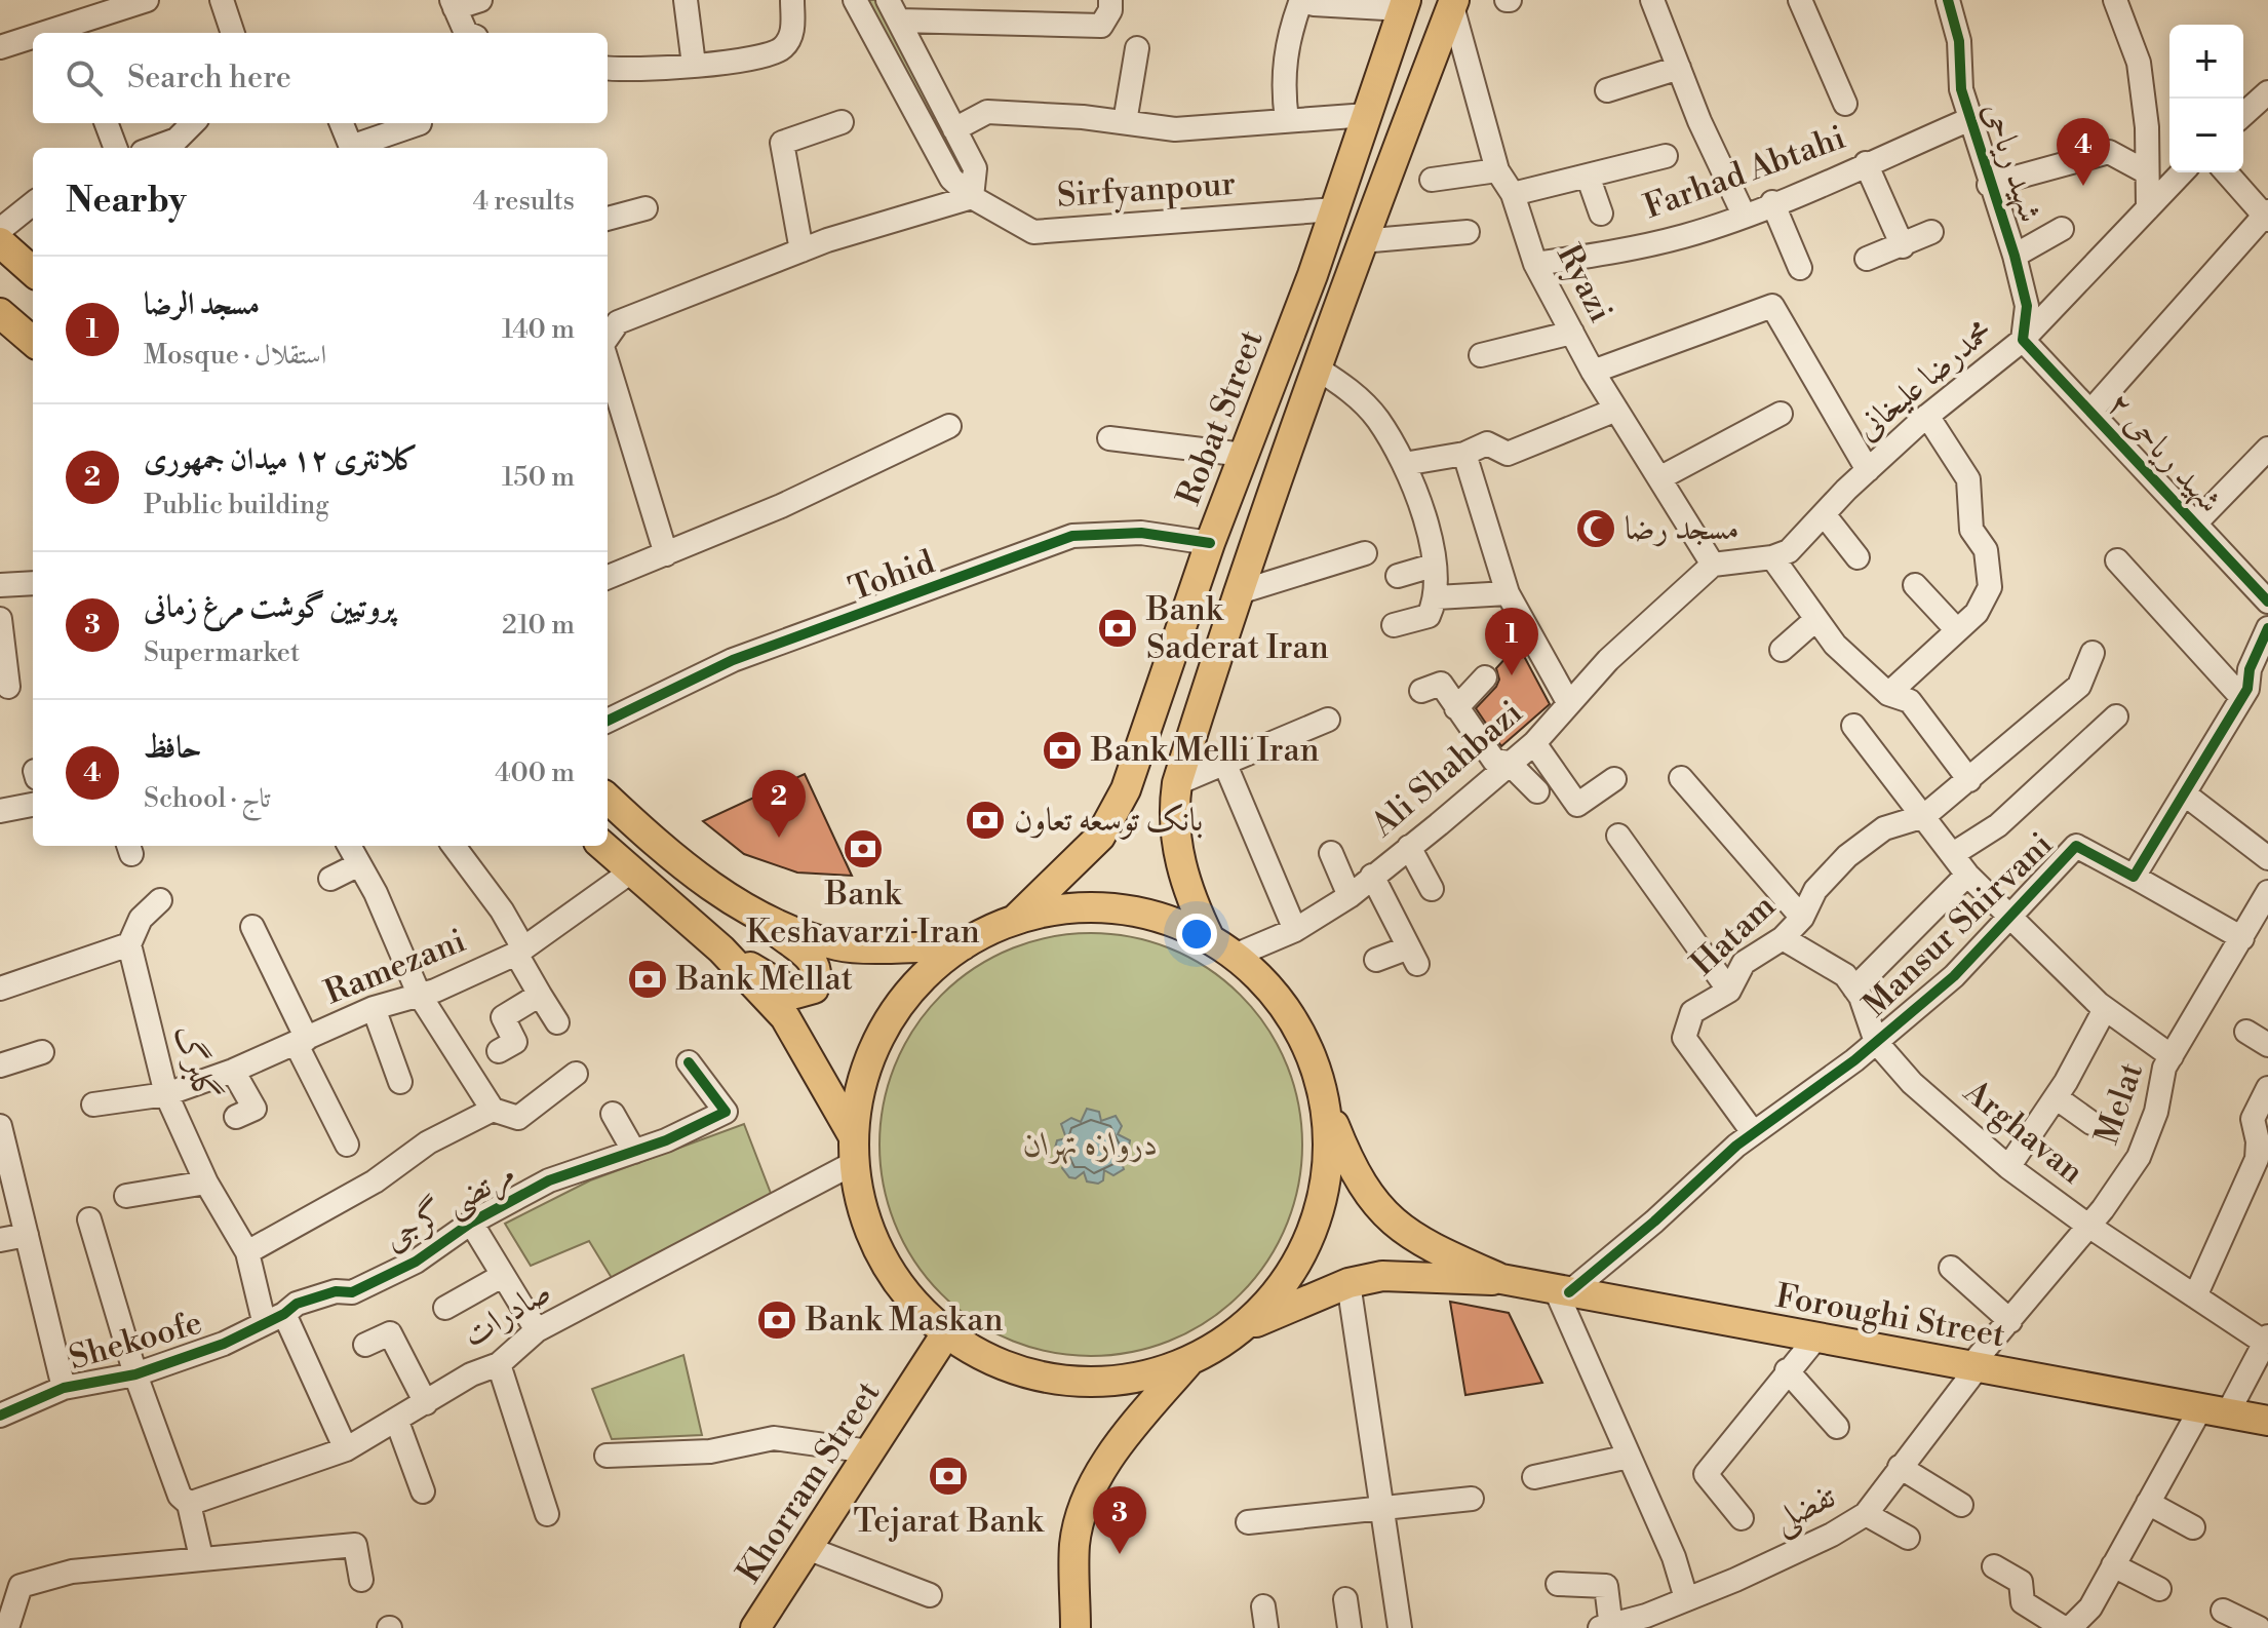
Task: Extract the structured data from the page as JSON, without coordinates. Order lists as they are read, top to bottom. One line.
{"streets":{"main road":["Robat Street","Foroughi Street","Khorram Street"],"street":["شهید ریاحی","Farhad Abtahi","Sirfyanpour","Ryazi","محمدرضا علیخانی","شهید ریاحی ۲","Tohid","Ali Shahbazi","Mansur Shirvani","Hatam","Ramezani","گلبرگ","Melat","Arghavan","مرتضی گرجی","صادرات","Shekoofe","تفضلی"]},"crossings":[["شهید ریاحی","Farhad Abtahi"],["شهید ریاحی","محمدرضا علیخانی"],["شهید ریاحی","شهید ریاحی ۲"],["Farhad Abtahi","Ryazi"],["Sirfyanpour","Robat Street"],["Ryazi","محمدرضا علیخانی"],["Ryazi","Ali Shahbazi"],["محمدرضا علیخانی","شهید ریاحی ۲"],["محمدرضا علیخانی","Ali Shahbazi"],["Robat Street","Tohid"],["Mansur Shirvani","Hatam"],["Mansur Shirvani","Arghavan"],["Mansur Shirvani","Foroughi Street"],["Hatam","Arghavan"],["Ramezani","گلبرگ"],["گلبرگ","مرتضی گرجی"],["گلبرگ","صادرات"],["گلبرگ","Shekoofe"],["Melat","Arghavan"],["Melat","Foroughi Street"],["Melat","تفضلی"],["مرتضی گرجی","Shekoofe"],["Foroughi Street","تفضلی"]],"parks":["دروازه تهران"],"places":{"mosque":["مسجد رضا"],"bank":["Bank Saderat Iran","Bank Melli Iran","بانک توسعه تعاون","Bank Keshavarzi Iran","Bank Mellat","Bank Maskan","Tejarat Bank"]},"page":{"map_buttons":["+","−"],"search":"Search here","pins":["4","1","2","3"],"heading":["Nearby","4 results"],"list":[{"mark":"1","name":"مسجد الرضا","note":"Mosque · استقلال","value":"140 m"},{"mark":"2","name":"کلانتری ۱۲ میدان جمهوری","note":"Public building","value":"150 m"},{"mark":"3","name":"پروتیین گوشت مرغ زمانی","note":"Supermarket","value":"210 m"},{"mark":"4","name":"حافظ","note":"School · تاج","value":"400 m"}]}}
